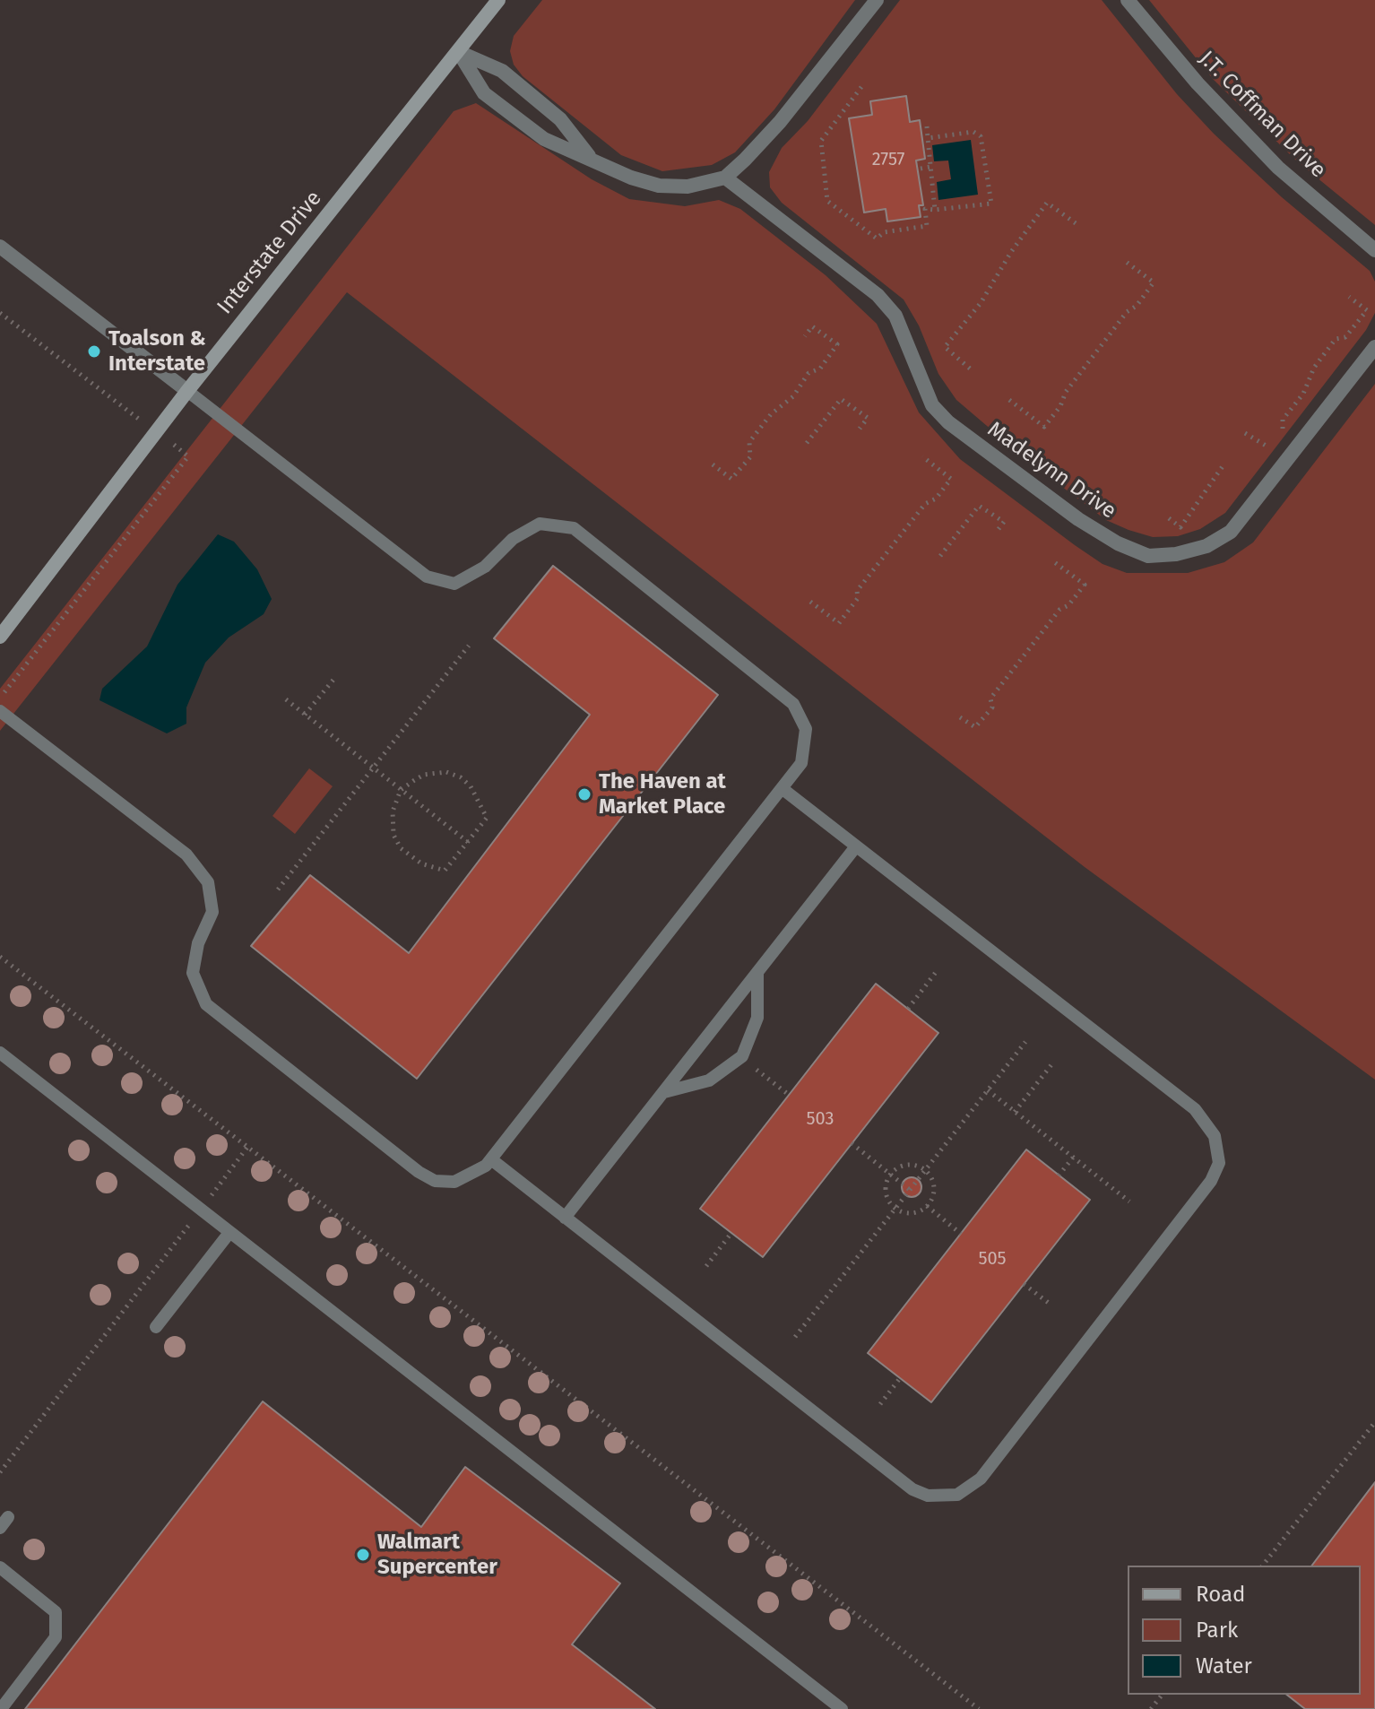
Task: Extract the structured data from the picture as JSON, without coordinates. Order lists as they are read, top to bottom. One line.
{"streets":{"main road":["Interstate Drive"],"street":["J.T. Coffman Drive","Madelynn Drive"]},"places":["Toalson & Interstate","The Haven at Market Place","Walmart Supercenter"],"house_numbers":["2757","503","505"],"legend":["Road","Park","Water"]}
